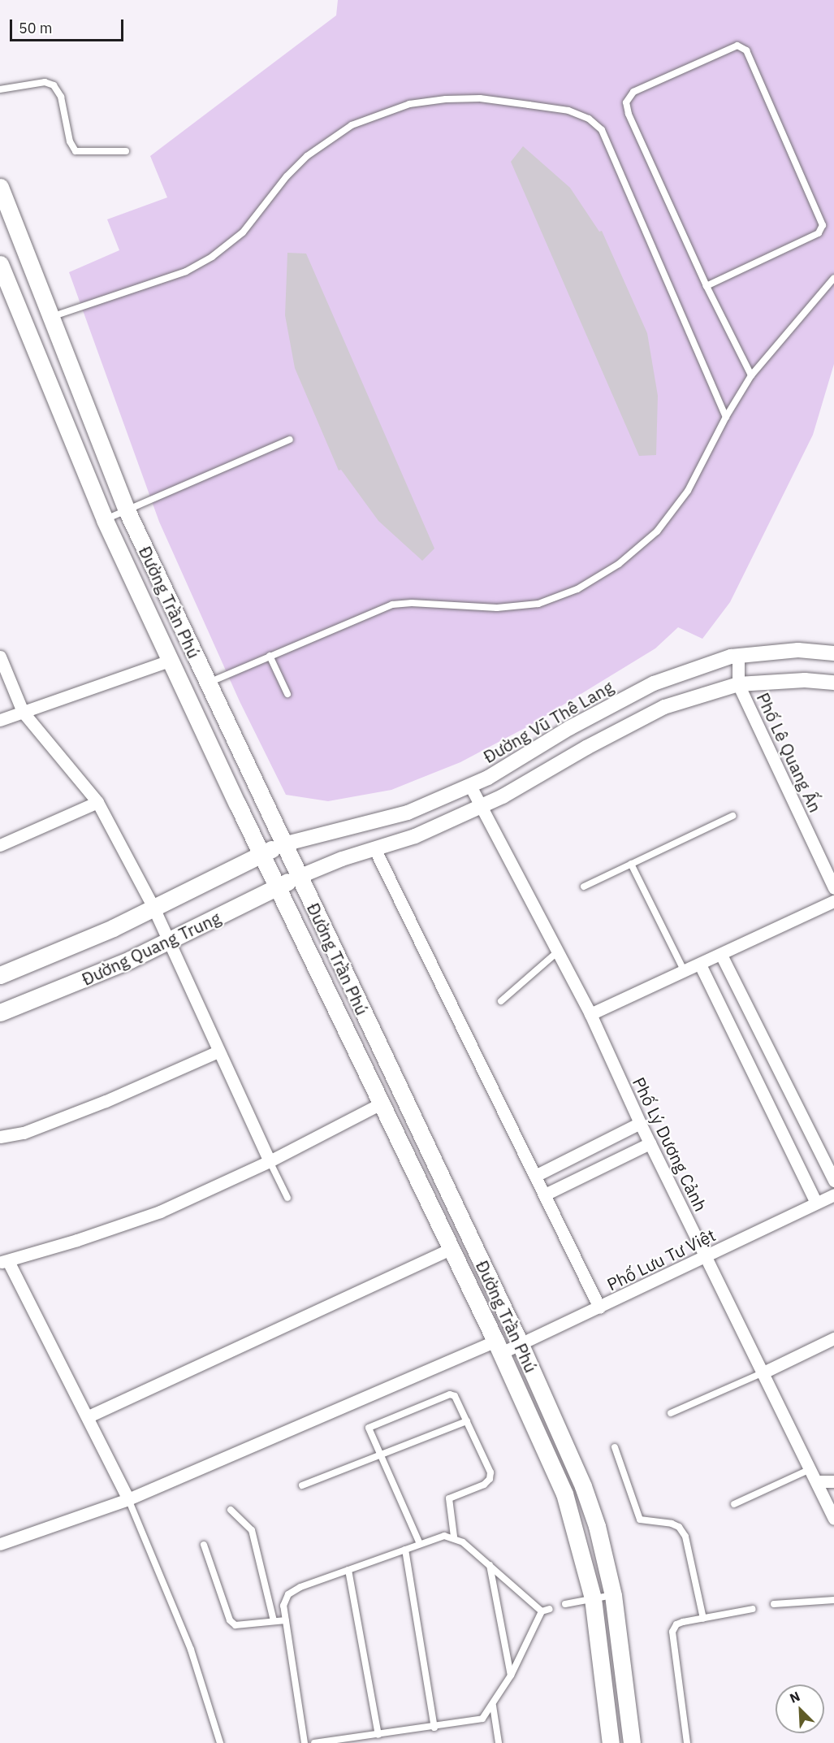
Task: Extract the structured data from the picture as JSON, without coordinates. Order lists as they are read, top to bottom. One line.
{"streets":{"main road":["Đường Trần Phú","Đường Quang Trung"],"street":["Đường Vũ Thê Lang","Phố Lê Quang Ấn","Phố Lý Dương Cảnh","Phố Lưu Tư Việt"]},"crossings":[["Đường Trần Phú","Đường Vũ Thê Lang"],["Đường Trần Phú","Đường Quang Trung"],["Đường Trần Phú","Phố Lưu Tư Việt"],["Đường Vũ Thê Lang","Phố Lê Quang Ấn"],["Đường Vũ Thê Lang","Đường Quang Trung"],["Đường Vũ Thê Lang","Phố Lý Dương Cảnh"],["Phố Lý Dương Cảnh","Phố Lưu Tư Việt"]],"scale_bar":"50 m","north":"top left"}
